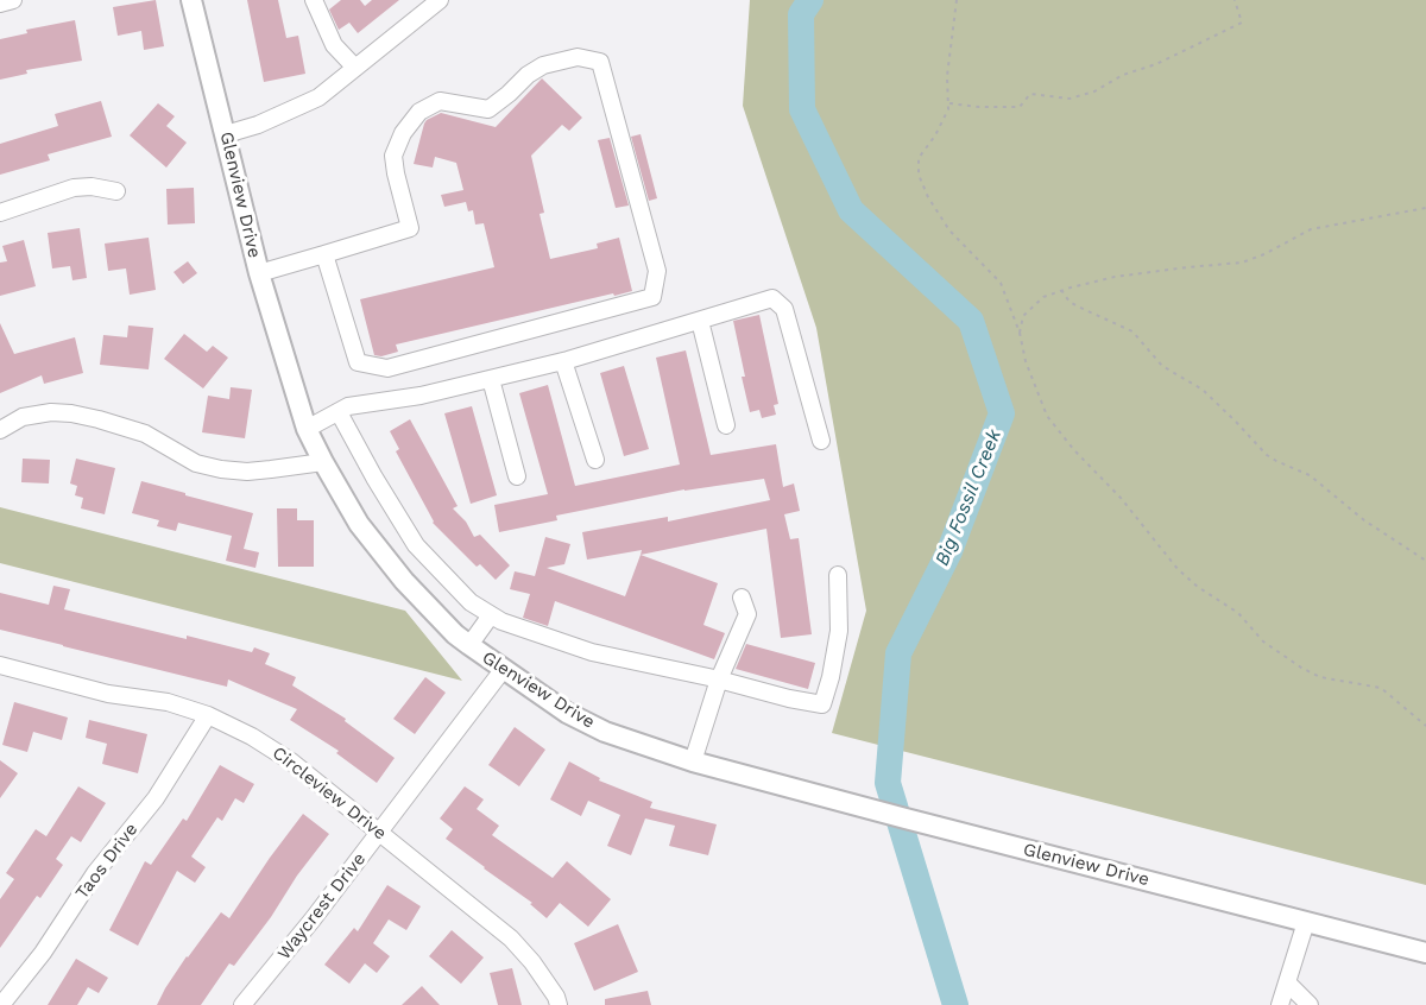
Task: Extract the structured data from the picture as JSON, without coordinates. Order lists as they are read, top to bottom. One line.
{"streets":{"main road":["Glenview Drive"],"street":["Circleview Drive","Taos Drive","Waycrest Drive"]},"crossings":[["Glenview Drive","Waycrest Drive"],["Circleview Drive","Taos Drive"],["Circleview Drive","Waycrest Drive"]],"water":["Big Fossil Creek"]}
